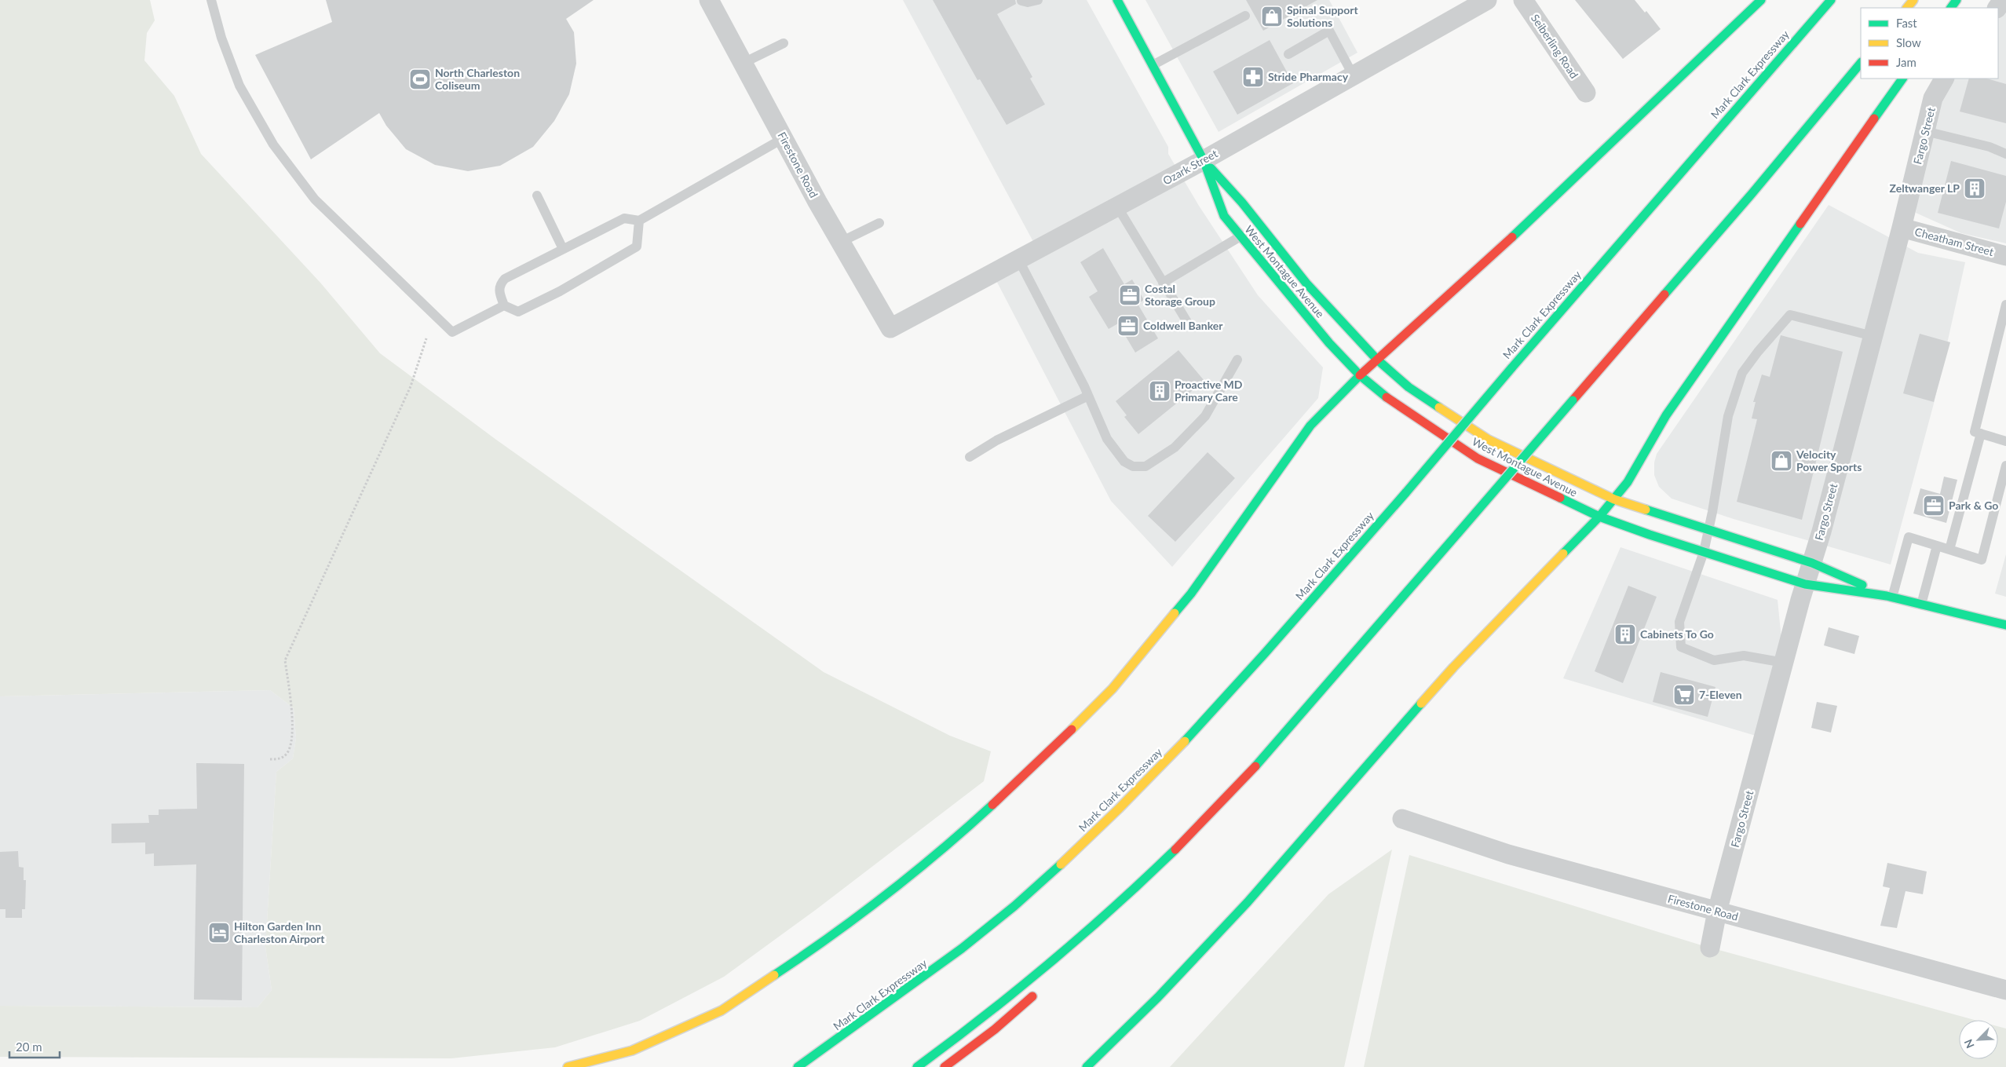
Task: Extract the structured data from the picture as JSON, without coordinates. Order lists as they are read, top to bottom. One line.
{"streets":{"main road":["Mark Clark Expressway","West Montague Avenue"],"street":["Seiberling Road","Fargo Street","Firestone Road","Ozark Street","Cheatham Street"]},"crossings":[["Fargo Street","Firestone Road"],["Fargo Street","Cheatham Street"],["Fargo Street","West Montague Avenue"],["Firestone Road","Ozark Street"],["Ozark Street","West Montague Avenue"]],"places":{"shop":["Spinal Support Solutions","Velocity Power Sports"],"pharmacy":["Stride Pharmacy"],"sports":["North Charleston Coliseum"],"building":["Zeltwanger LP","Proactive MD Primary Care","Cabinets To Go"],"office":["Costal Storage Group","Coldwell Banker","Park & Go"],"supermarket":["7-Eleven"],"hotel":["Hilton Garden Inn Charleston Airport"]},"legend":["Fast","Slow","Jam"],"scale_bar":"20 m","north":"bottom left"}
